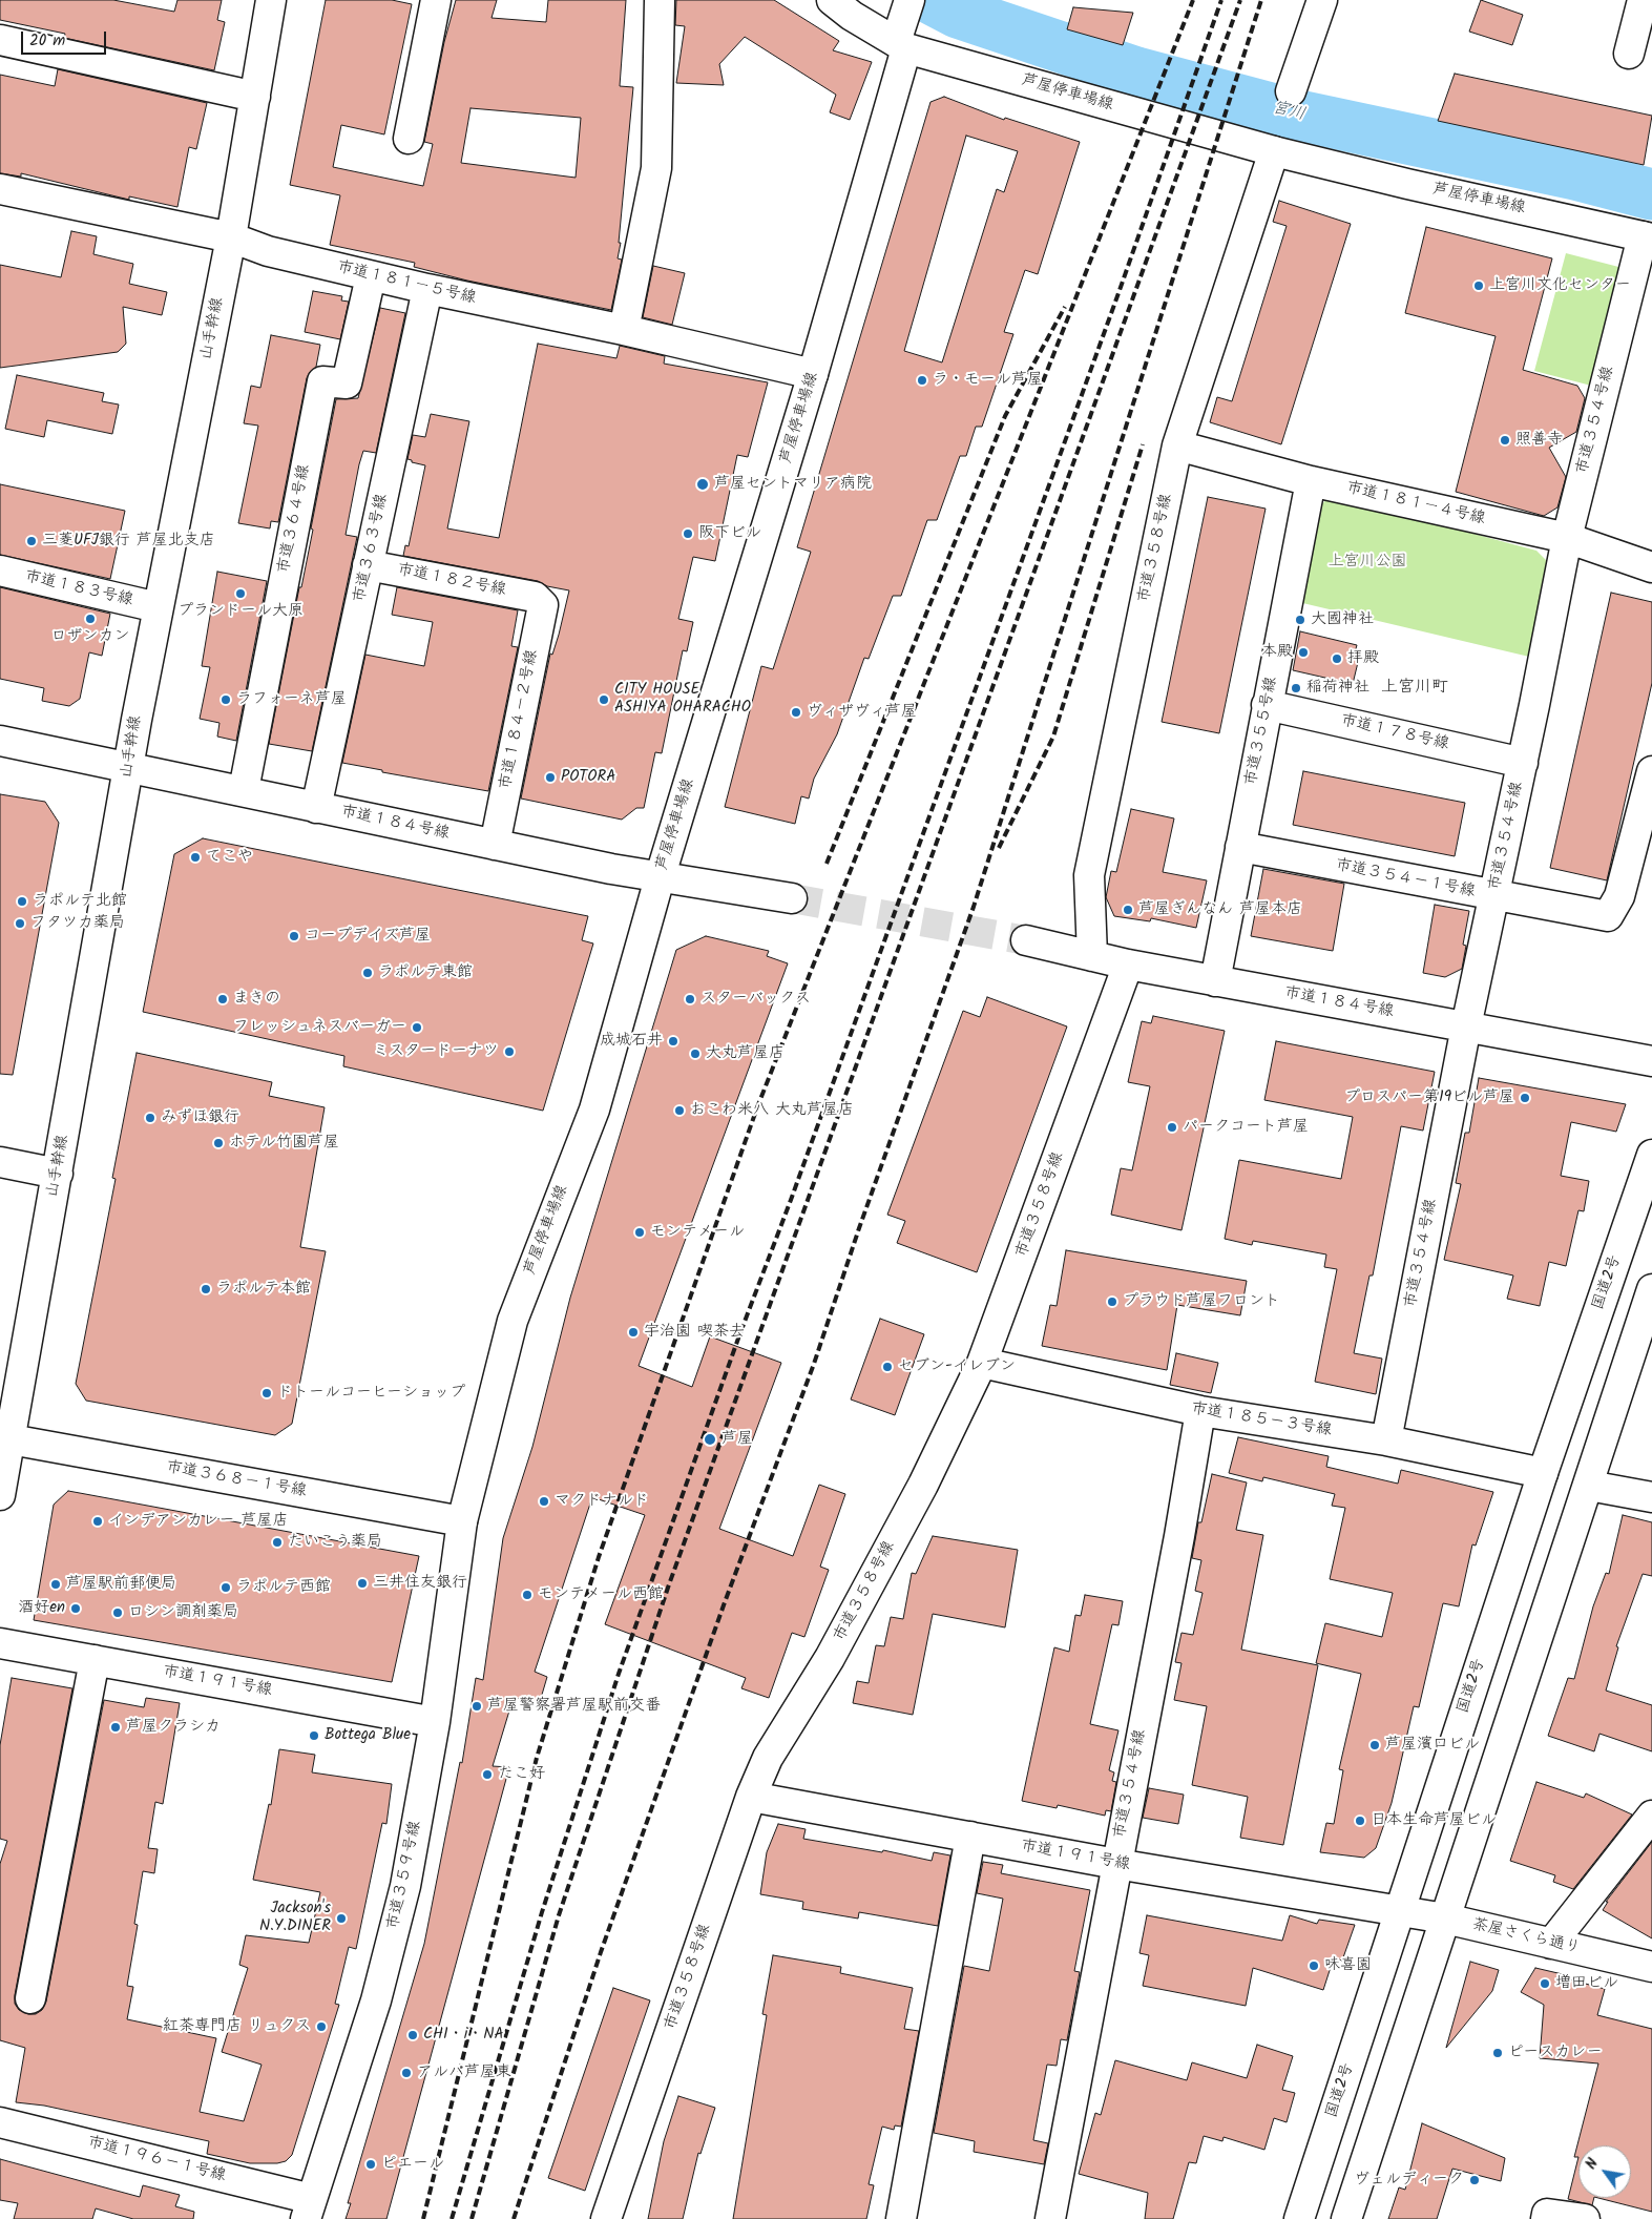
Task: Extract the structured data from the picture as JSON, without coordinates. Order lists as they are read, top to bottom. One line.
{"streets":{"main road":["芦屋停車場線","市道１８１－５号線","山手幹線","市道３５４号線","市道１８１－４号線","市道３６４号線","市道３６３号線","市道３５８号線","市道１８２号線","市道１８３号線","市道１８４－２号線","市道３５５号線","市道１７８号線","市道１８４号線","市道３５４－１号線","国道2号","市道１８５－３号線","市道３６８－１号線","市道１９１号線","市道３５９号線","茶屋さくら通り","市道１９６－１号線"]},"crossings":[["芦屋停車場線","市道１８１－５号線"],["芦屋停車場線","市道３５４号線"],["芦屋停車場線","市道３５８号線"],["芦屋停車場線","市道１８４号線"],["芦屋停車場線","市道３６８－１号線"],["芦屋停車場線","市道３５９号線"],["市道１８１－５号線","山手幹線"],["市道１８１－５号線","市道３６４号線"],["市道１８１－５号線","市道３６３号線"],["山手幹線","市道１８３号線"],["山手幹線","市道１８４号線"],["山手幹線","市道３６８－１号線"],["市道３５４号線","市道１８１－４号線"],["市道３５４号線","市道１７８号線"],["市道３５４号線","市道１８４号線"],["市道３５４号線","市道３５４－１号線"],["市道３５４号線","市道１８５－３号線"],["市道３５４号線","市道１９１号線"],["市道１８１－４号線","市道３５８号線"],["市道１８１－４号線","市道３５５号線"],["市道３６４号線","市道１８４号線"],["市道３６３号線","市道１８２号線"],["市道３６３号線","市道１８４号線"],["市道３５８号線","市道１８４号線"],["市道３５８号線","市道１８５－３号線"],["市道３５８号線","市道１９１号線"],["市道１８２号線","市道１８４－２号線"],["市道１８４－２号線","市道１８４号線"],["市道３５５号線","市道１７８号線"],["市道３５５号線","市道１８４号線"],["市道３５５号線","市道３５４－１号線"],["国道2号","市道１８５－３号線"],["国道2号","市道１９１号線"],["国道2号","茶屋さくら通り"],["市道３６８－１号線","市道３５９号線"],["市道１９１号線","市道３５９号線"],["市道１９１号線","茶屋さくら通り"],["市道３５９号線","市道１９６－１号線"]],"districts":["上宮川町"],"water":["宮川"],"parks":["上宮川公園"],"places":["上宮川文化センター","ラ・モール芦屋","照善寺","芦屋セントマリア病院","阪下ビル","三菱UFJ銀行 芦屋北支店","プランドール大原","ロザンカン","大國神社","本殿","拝殿","稲荷神社","ラフォーネ芦屋","CITY HOUSE ASHIYA OHARACHO","ヴィザヴィ芦屋","POTORA","てこや","ラポルテ北館","芦屋ぎんなん 芦屋本店","フタツカ薬局","コープデイズ芦屋","ラポルテ東館","まきの","スターバックス","フレッシュネスバーガー","成城石井","ミスタードーナツ","大丸芦屋店","プロスパー第19ビル芦屋","おこわ米八 大丸芦屋店","みずほ銀行","パークコート芦屋","ホテル竹園芦屋","モンテメール","ラポルテ本館","プラウド芦屋フロント","宇治園 喫茶去","セブン-イレブン","ドトールコーヒーショップ","芦屋","マクドナルド","インデアンカレー 芦屋店","たいこう薬局","三井住友銀行","芦屋駅前郵便局","ラポルテ西館","モンテメール西館","酒好en","ロシン調剤薬局","芦屋警察署芦屋駅前交番","芦屋クラシカ","Bottega Blue","芦屋濱口ビル","たこ好","日本生命芦屋ビル","Jackson's N.Y.DINER","味喜園","増田ビル","紅茶専門店 リュクス","CHI・i・NA","ピースカレー","アルパ芦屋東","ピエール","ヴェルディーク"],"scale_bar":"20 m","north":"top left"}
